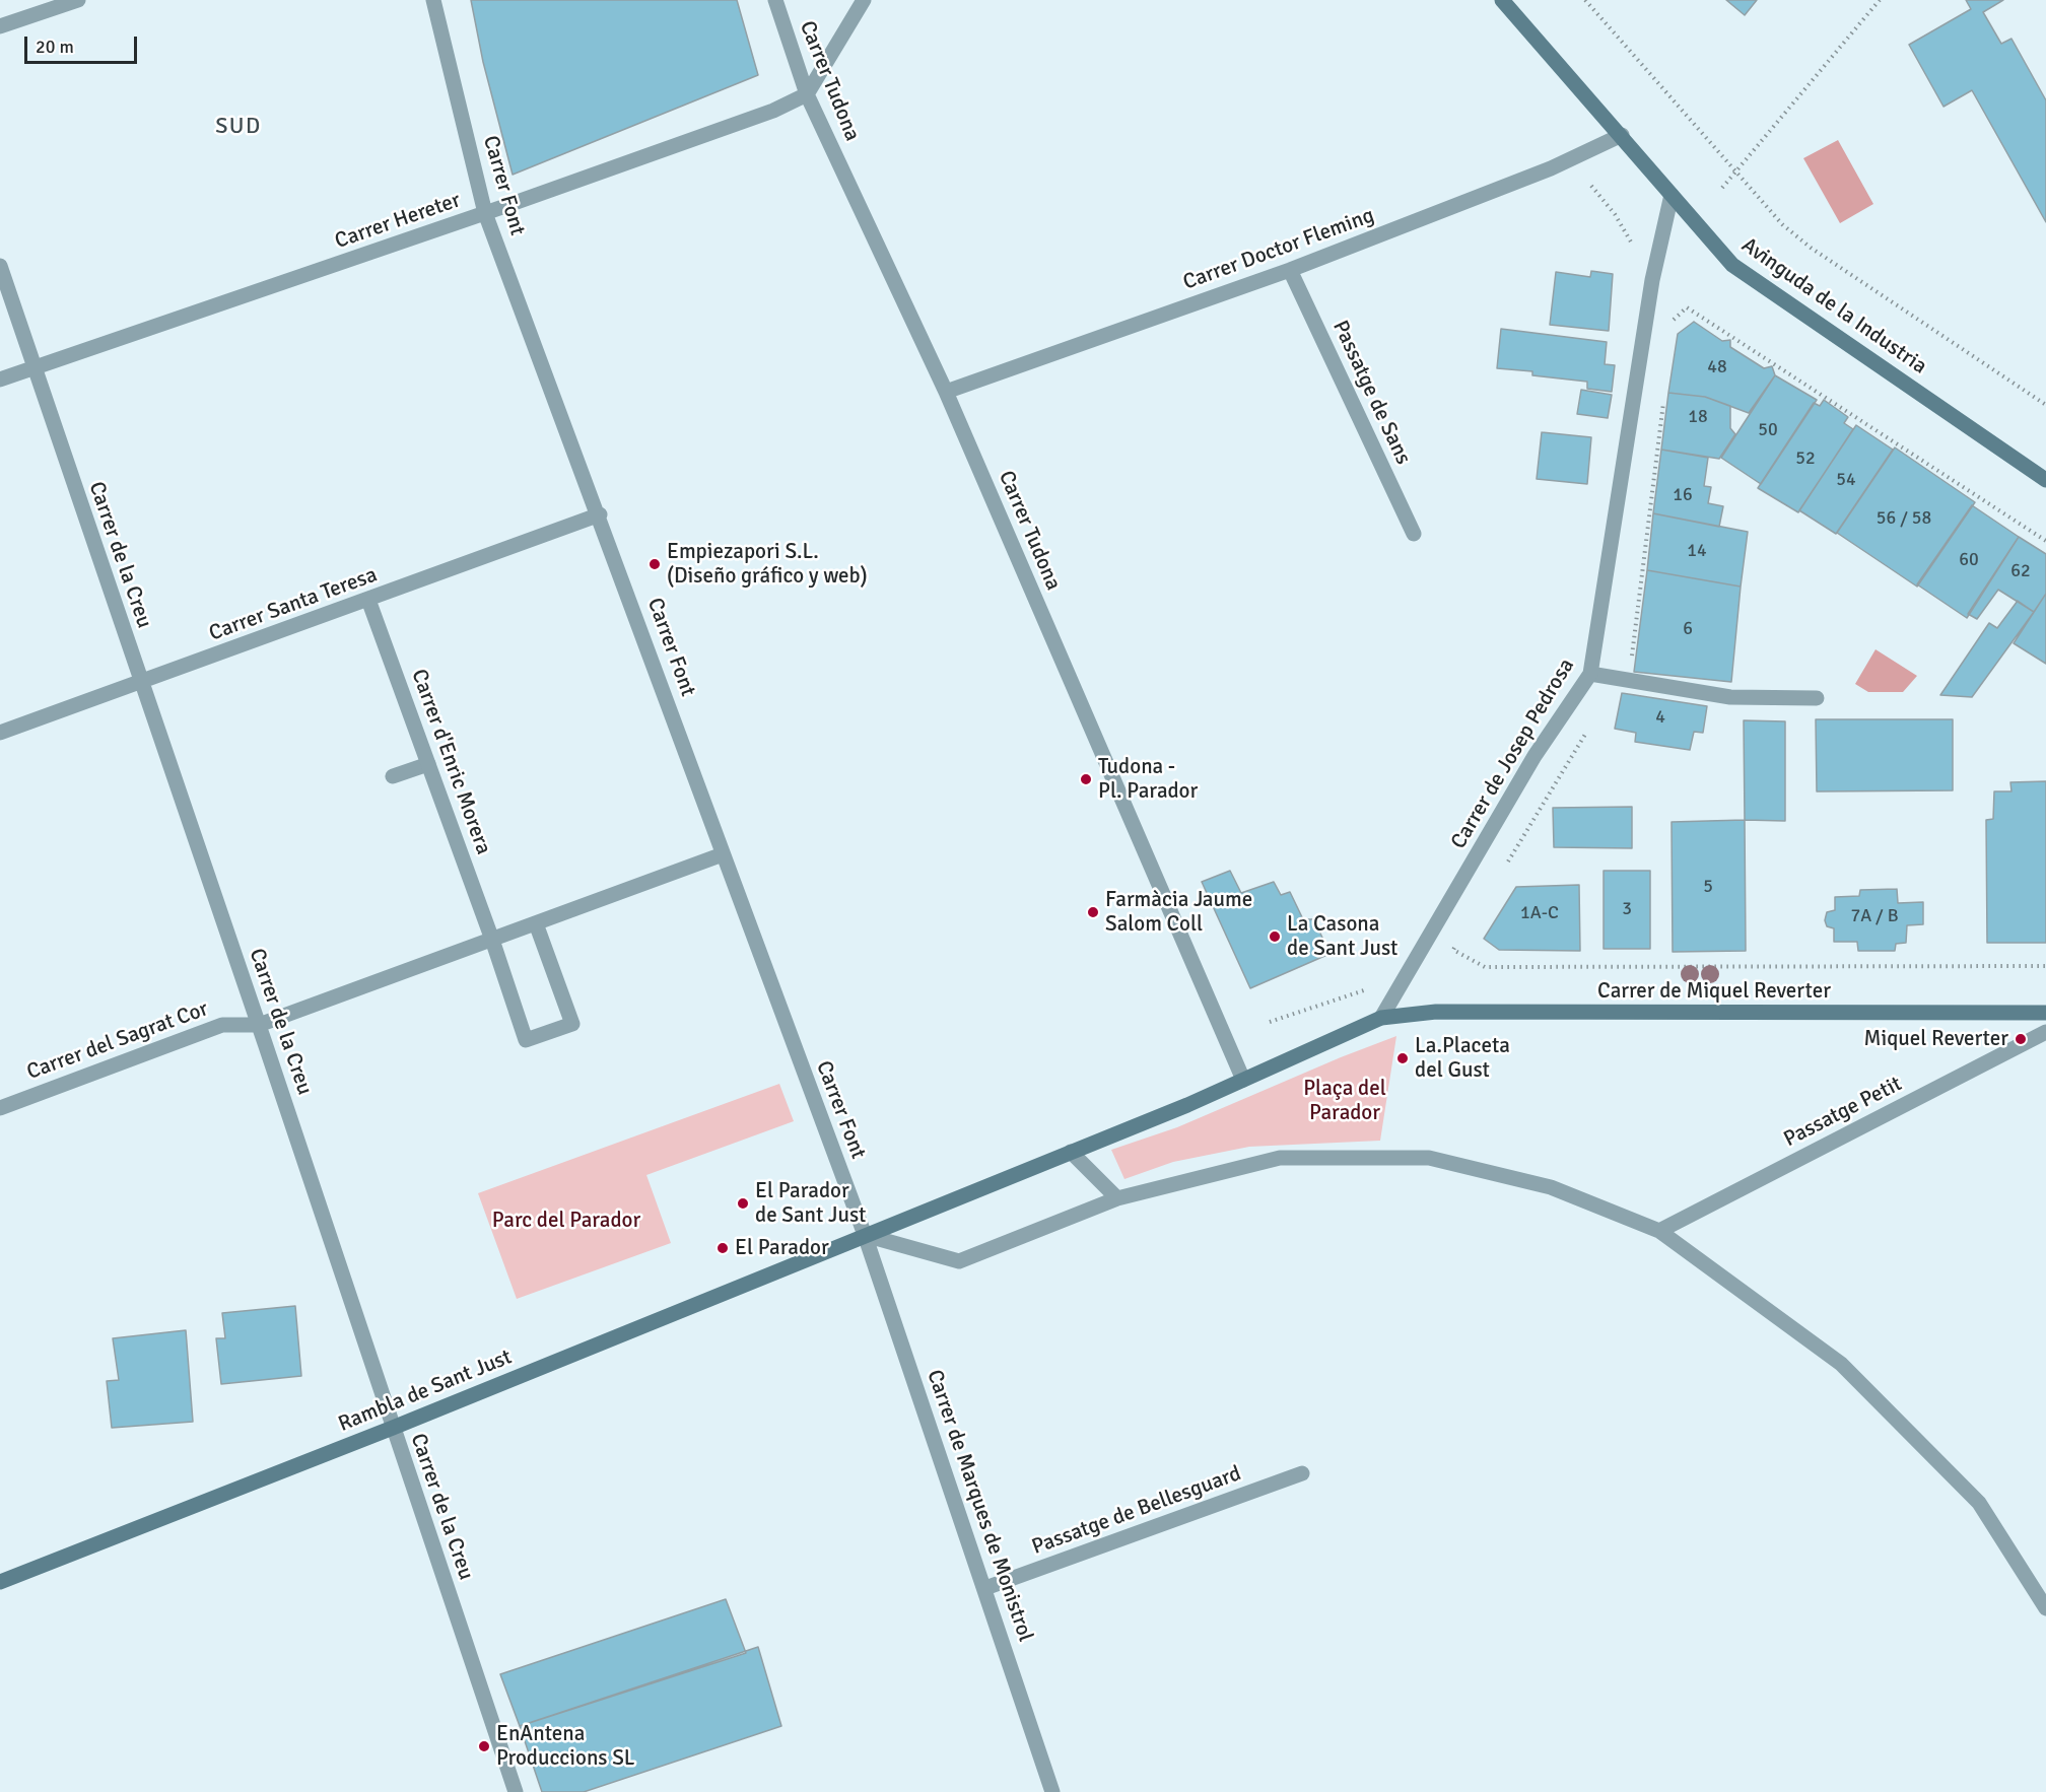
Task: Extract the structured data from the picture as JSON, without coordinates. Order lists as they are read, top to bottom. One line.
{"streets":{"street":["Carrer Tudona","Carrer Font","Carrer Hereter","Carrer Doctor Fleming","Avinguda de la Industria","Passatge de Sans","Carrer de la Creu","Carrer Santa Teresa","Carrer de Josep Pedrosa","Carrer d'Enric Morera","Carrer de Miquel Reverter","Carrer del Sagrat Cor","Passatge Petit","Rambla de Sant Just","Carrer de Marques de Monistrol","Passatge de Bellesguard"]},"crossings":[["Carrer Tudona","Carrer Hereter"],["Carrer Tudona","Carrer Doctor Fleming"],["Carrer Font","Carrer Hereter"],["Carrer Font","Carrer Santa Teresa"],["Carrer Font","Carrer del Sagrat Cor"],["Carrer Font","Rambla de Sant Just"],["Carrer Font","Carrer de Marques de Monistrol"],["Carrer Hereter","Carrer de la Creu"],["Carrer Doctor Fleming","Avinguda de la Industria"],["Carrer Doctor Fleming","Passatge de Sans"],["Avinguda de la Industria","Carrer de Josep Pedrosa"],["Carrer de la Creu","Carrer Santa Teresa"],["Carrer de la Creu","Carrer del Sagrat Cor"],["Carrer de la Creu","Rambla de Sant Just"],["Carrer Santa Teresa","Carrer d'Enric Morera"],["Carrer de Josep Pedrosa","Carrer de Miquel Reverter"],["Carrer d'Enric Morera","Carrer del Sagrat Cor"],["Rambla de Sant Just","Carrer de Marques de Monistrol"],["Carrer de Marques de Monistrol","Passatge de Bellesguard"]],"districts":["SUD"],"parks":["Plaça del Parador","Parc del Parador"],"places":["Empiezapori S.L. (Diseño gráfico y web)","Tudona - Pl. Parador","Farmàcia Jaume Salom Coll","La Casona de Sant Just","Miquel Reverter","La.Placeta del Gust","El Parador de Sant Just","El Parador","EnAntena Produccions SL"],"house_numbers":["48","18","50","52","54","16","56 / 58","14","60","62","6","4","5","3","1A-C","7A / B"],"scale_bar":"20 m"}
